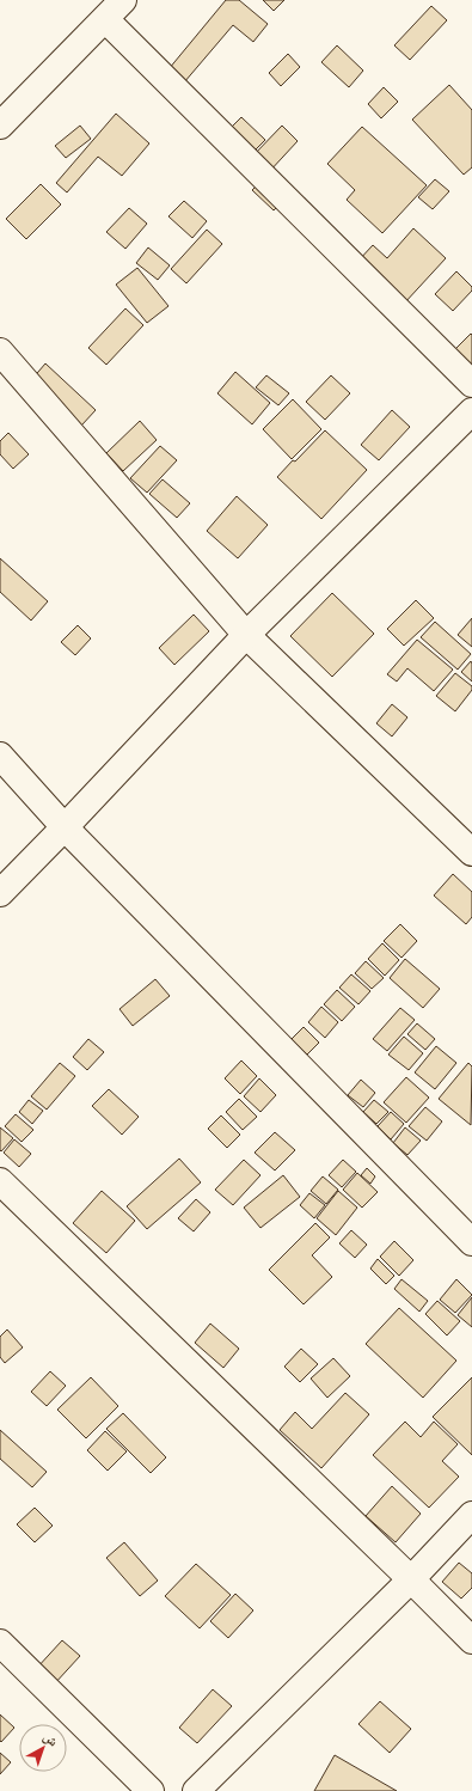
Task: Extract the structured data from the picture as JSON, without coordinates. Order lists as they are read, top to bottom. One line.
{"north":"top right"}
